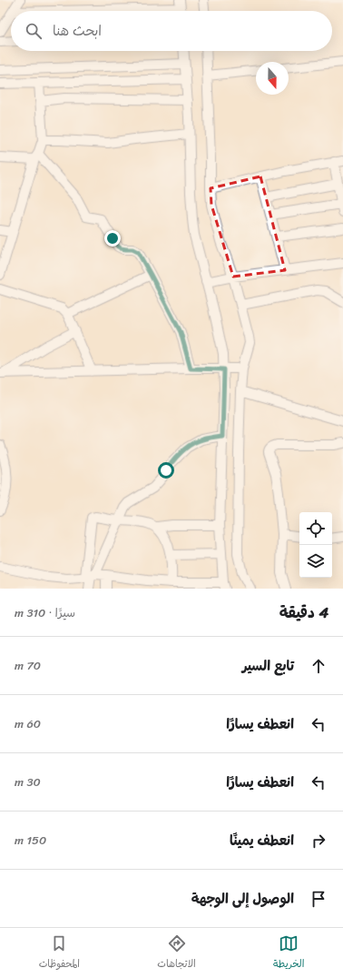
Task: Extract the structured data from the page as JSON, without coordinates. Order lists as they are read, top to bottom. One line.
{"north":"bottom","page":{"search":"ابحث هنا","heading":["4 دقيقة","سيرًا · 310 m"],"list":[["تابع السير","70 m"],["انعطف يسارًا","60 m"],["انعطف يسارًا","30 m"],["انعطف يمينًا","150 m"],"الوصول إلى الوجهة"],"nav":["الخريطة","الاتجاهات","المحفوظات"]}}
